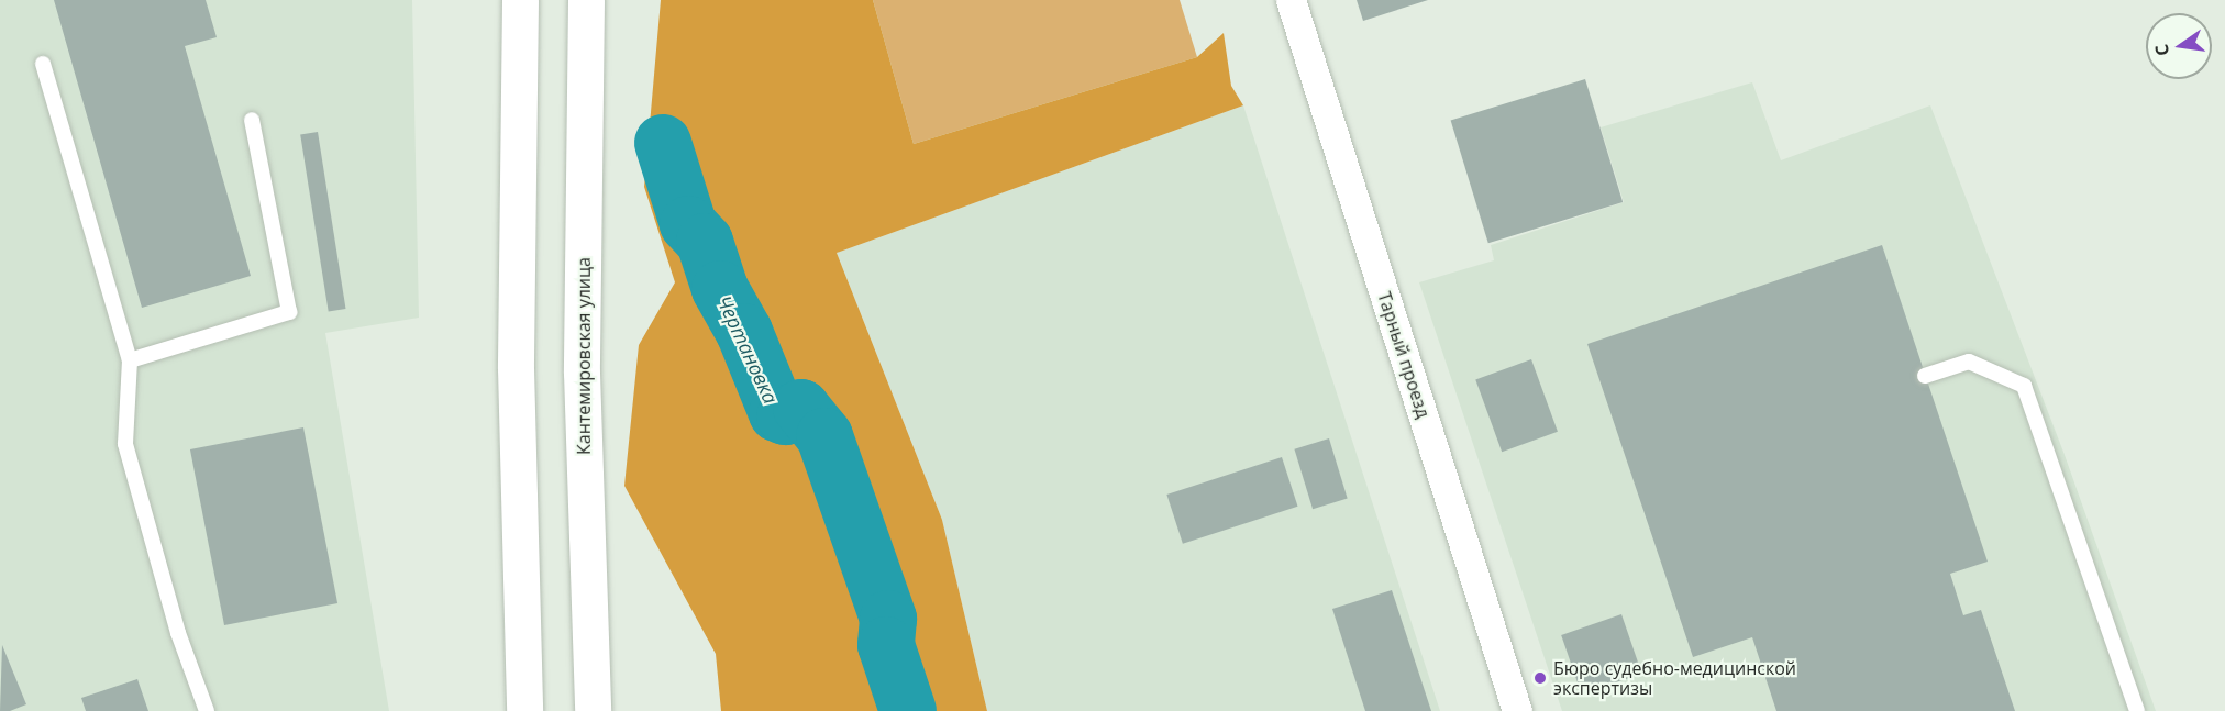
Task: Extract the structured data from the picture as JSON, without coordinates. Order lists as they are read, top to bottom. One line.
{"streets":{"main road":["Кантемировская улица"],"street":["Тарный проезд"]},"water":["Чертановка"],"places":["Бюро судебно-медицинской экспертизы"],"north":"left"}
